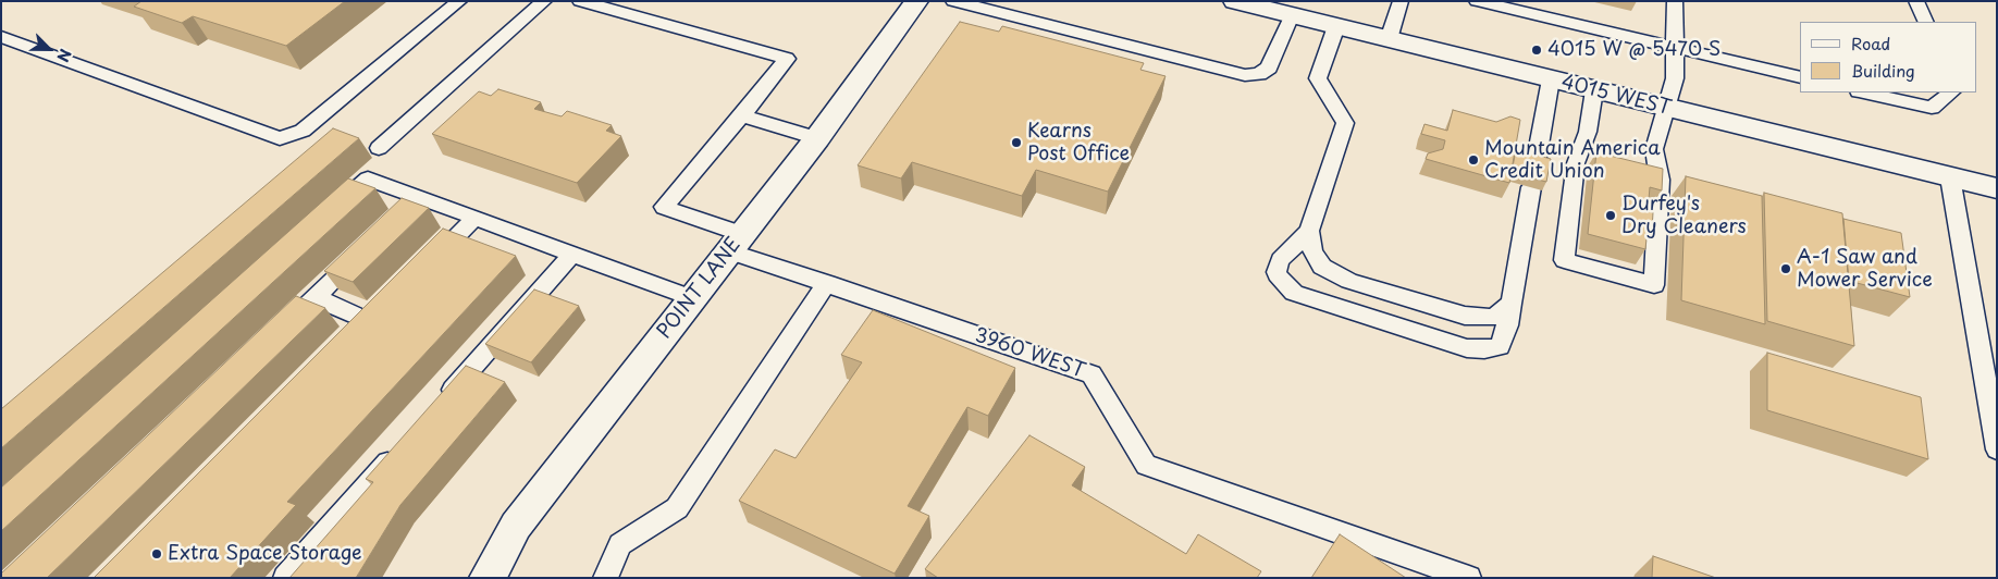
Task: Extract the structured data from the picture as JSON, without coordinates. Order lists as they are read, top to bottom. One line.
{"streets":{"street":["4015 WEST","POINT LANE"],"lane":["3960 WEST"]},"crossings":[["POINT LANE","3960 WEST"]],"places":["4015 W @ 5470 S","Kearns Post Office","Mountain America Credit Union","Durfey's Dry Cleaners","A-1 Saw and Mower Service","Extra Space Storage"],"legend":["Road","Building"],"north":"bottom right"}
